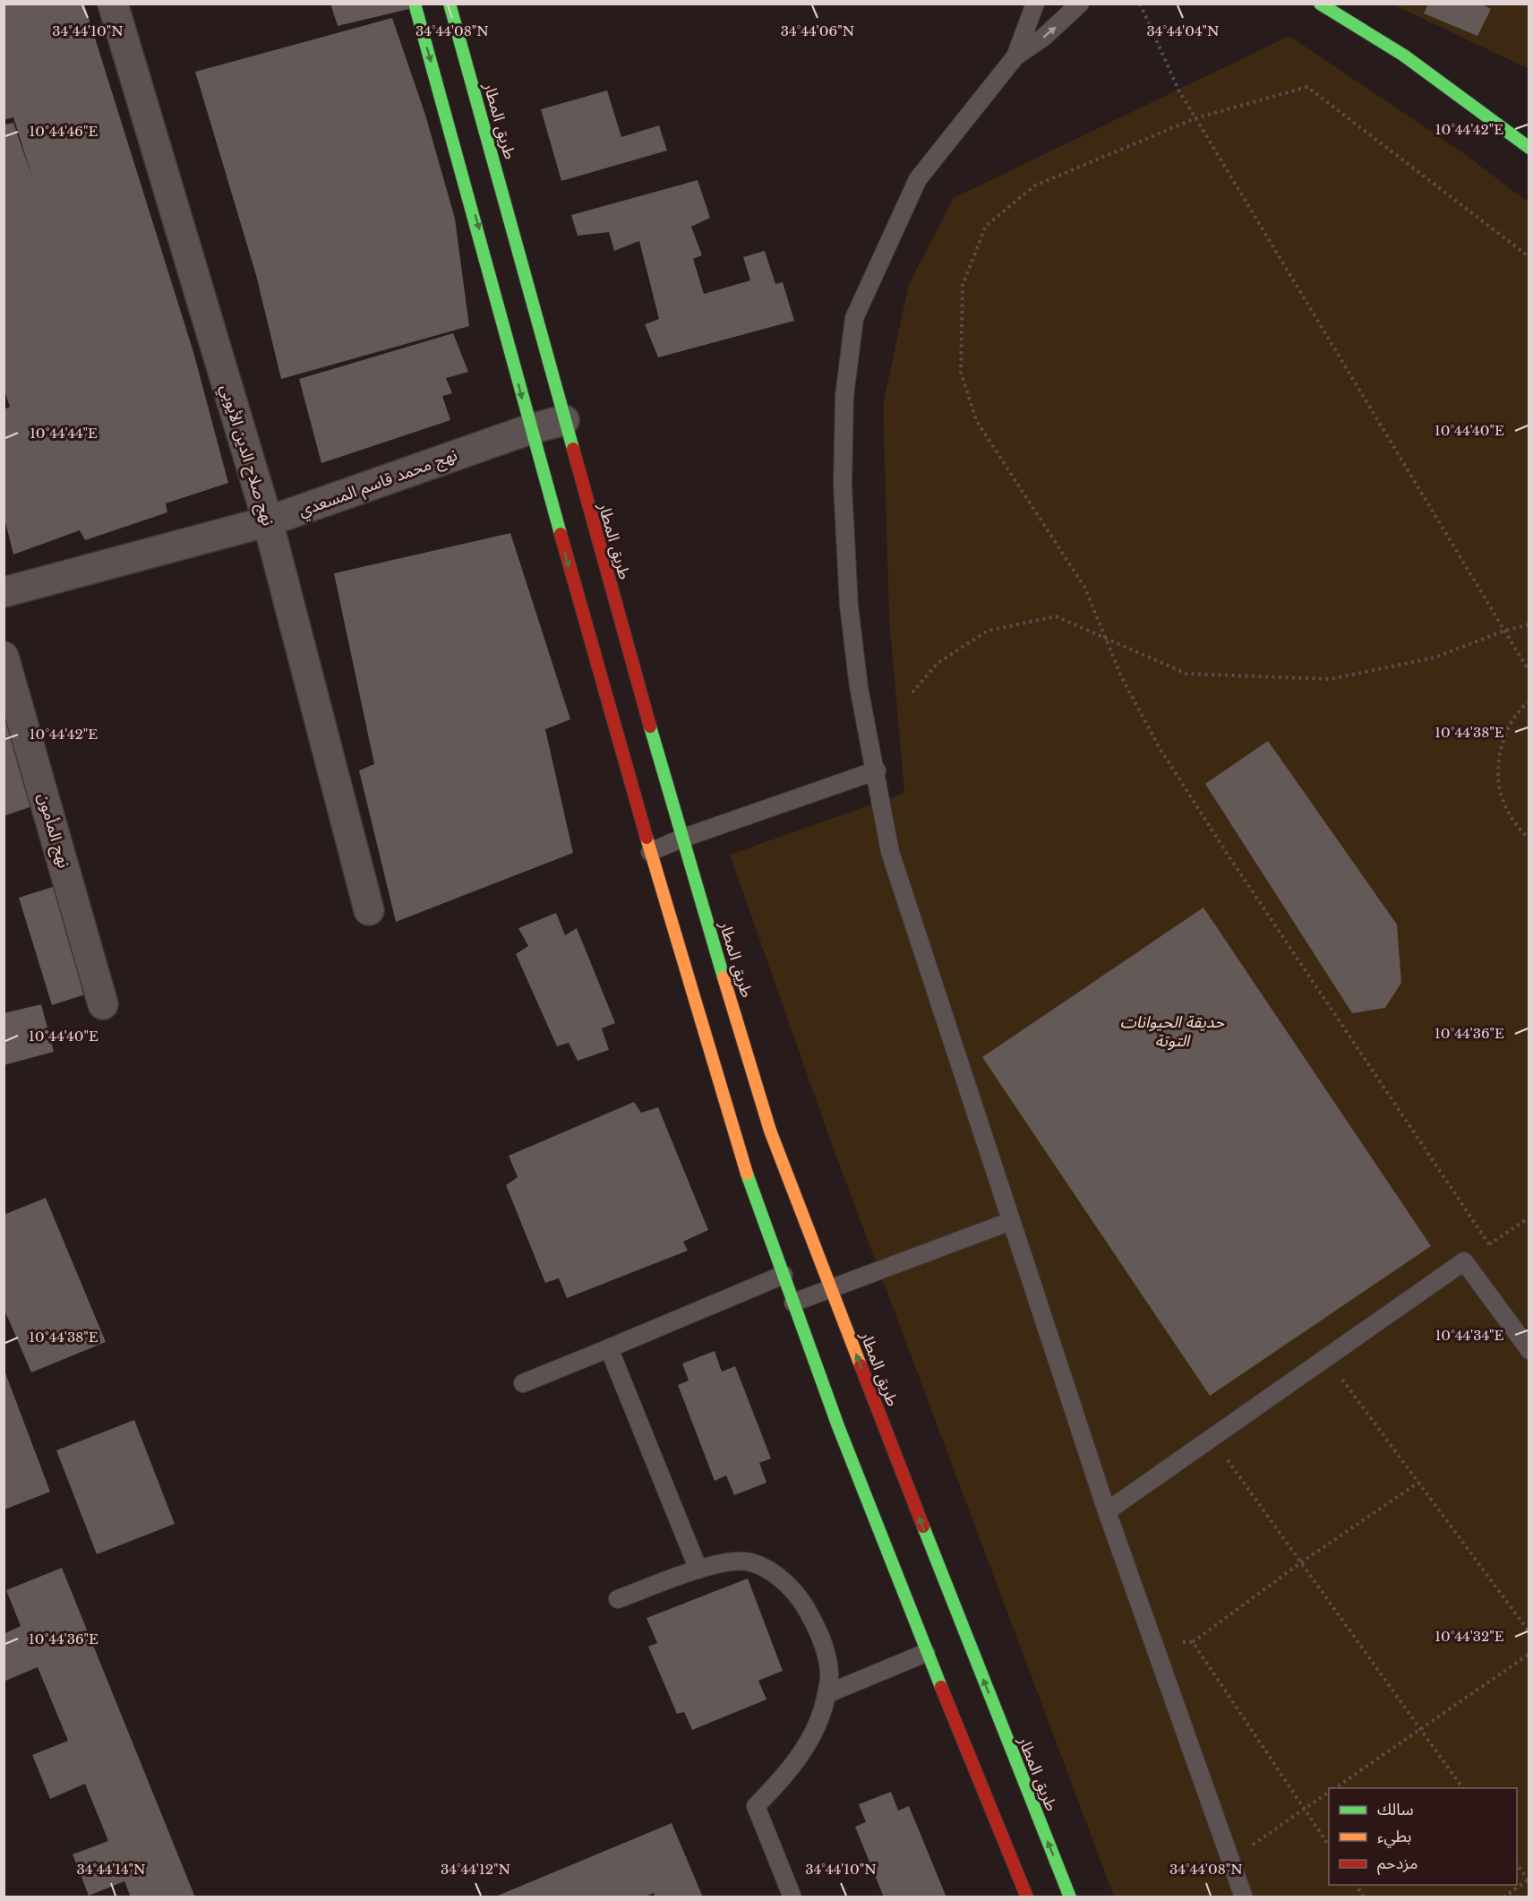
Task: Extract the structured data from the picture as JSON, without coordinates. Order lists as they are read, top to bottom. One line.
{"streets":{"main road":["طريق المطار"],"street":["نهج صلاح الدين الأيوبي","نهج محمد قاسم المسعدي","نهج المأمون"]},"crossings":[["طريق المطار","نهج محمد قاسم المسعدي"],["نهج صلاح الدين الأيوبي","نهج محمد قاسم المسعدي"]],"parks":["حديقة الحيوانات التوتة"],"legend":["سالك","بطيء","مزدحم"],"coordinates":["34°44'10\"N","34°44'08\"N","34°44'06\"N","34°44'04\"N","10°44'42\"E","10°44'46\"E","10°44'40\"E","10°44'44\"E","10°44'38\"E","10°44'36\"E","10°44'34\"E","10°44'32\"E","34°44'14\"N","34°44'12\"N"]}
